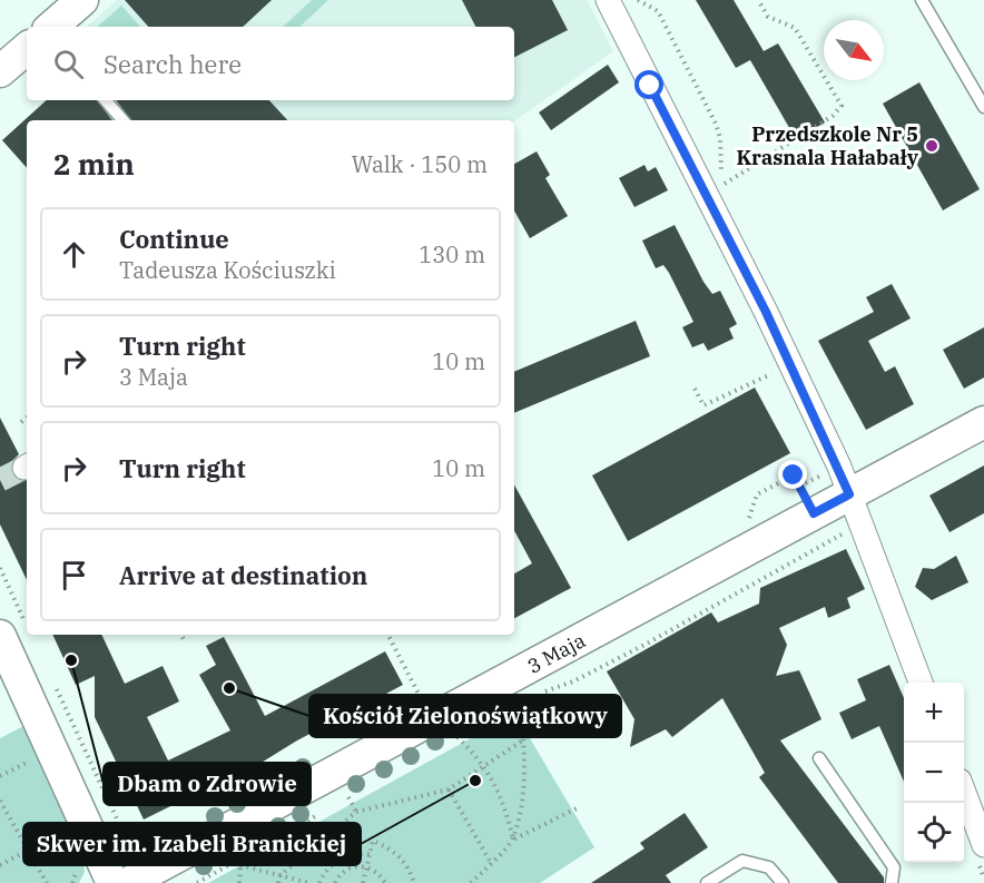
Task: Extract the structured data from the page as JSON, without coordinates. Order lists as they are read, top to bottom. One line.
{"streets":{"street":["3 Maja"]},"places":["Przedszkole Nr 5 Krasnala Hałabały","Dbam o Zdrowie","Kościół Zielonoświątkowy","Skwer im. Izabeli Branickiej"],"north":"bottom right","page":{"search":"Search here","heading":["2 min","Walk · 150 m"],"list":[["Continue","Tadeusza Kościuszki","130 m"],["Turn right","3 Maja","10 m"],["Turn right","10 m"],"Arrive at destination"],"map_buttons":["+","−"]}}
